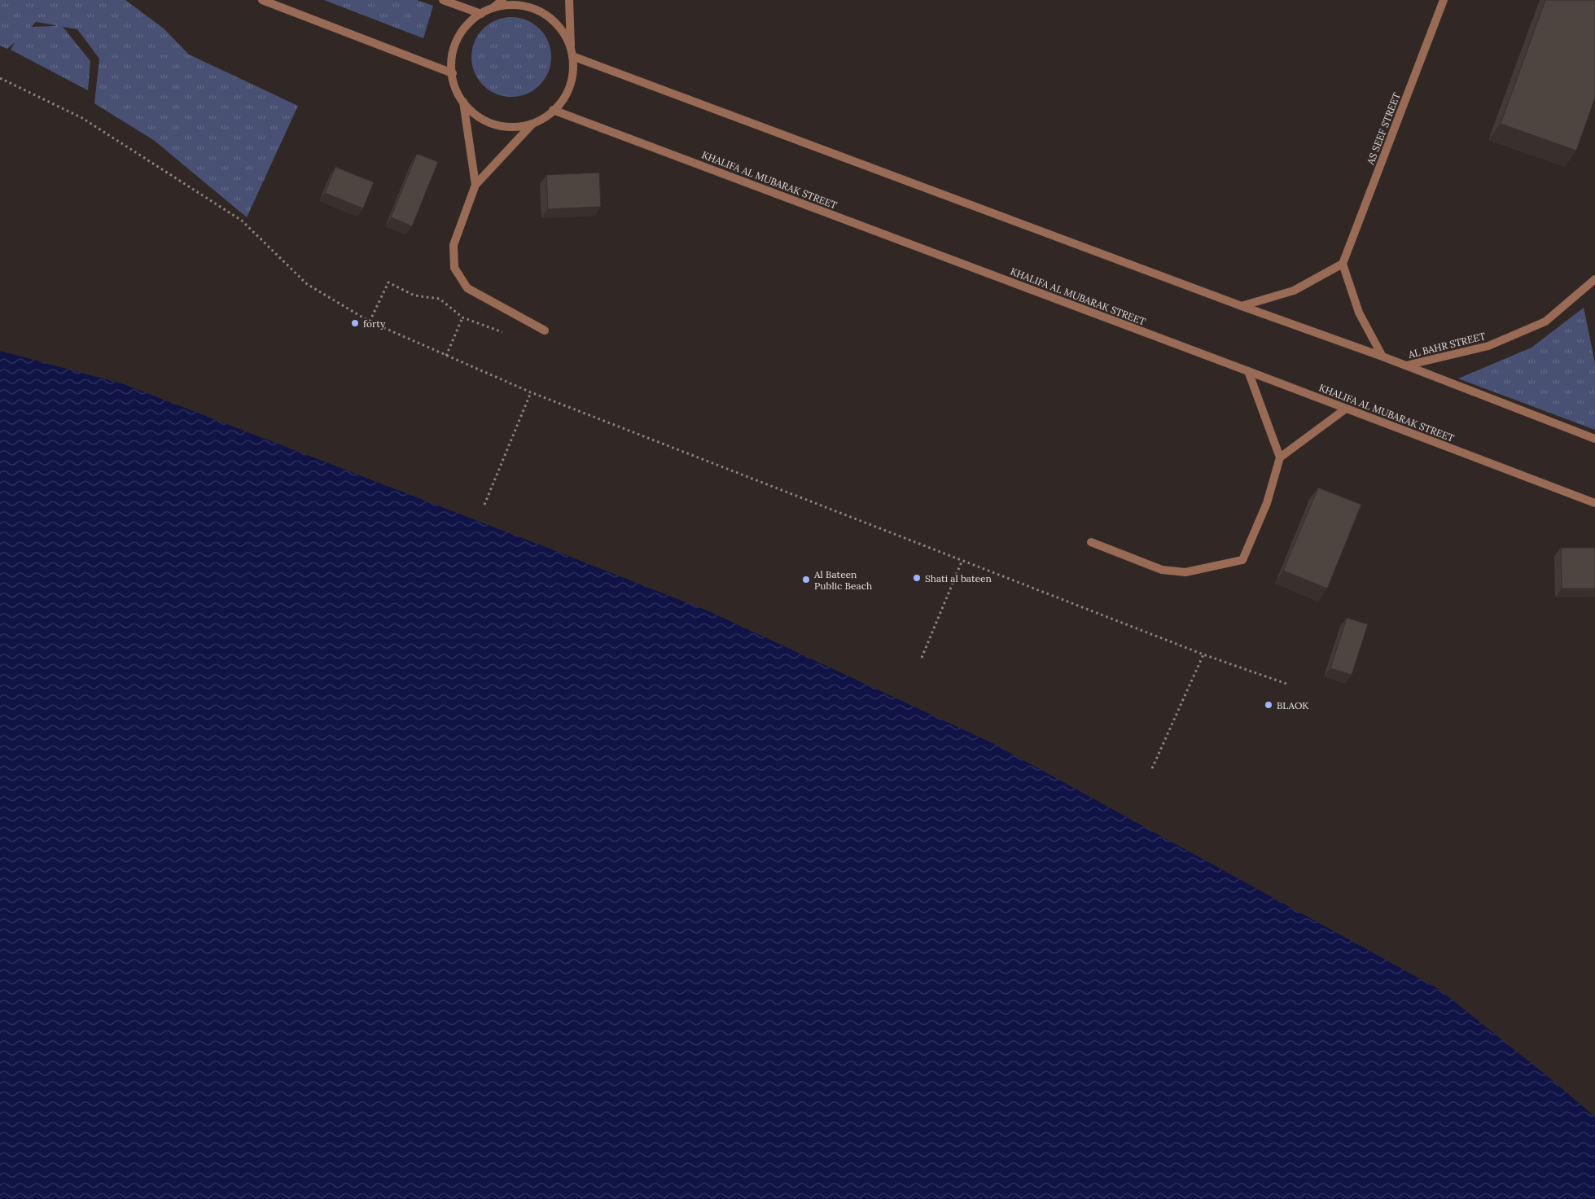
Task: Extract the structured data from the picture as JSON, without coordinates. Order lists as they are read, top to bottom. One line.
{"streets":{"street":["AS SEEF STREET","KHALIFA AL MUBARAK STREET","AL BAHR STREET"]},"places":["forty","Shati al bateen","Al Bateen Public Beach","BLAOK"]}
